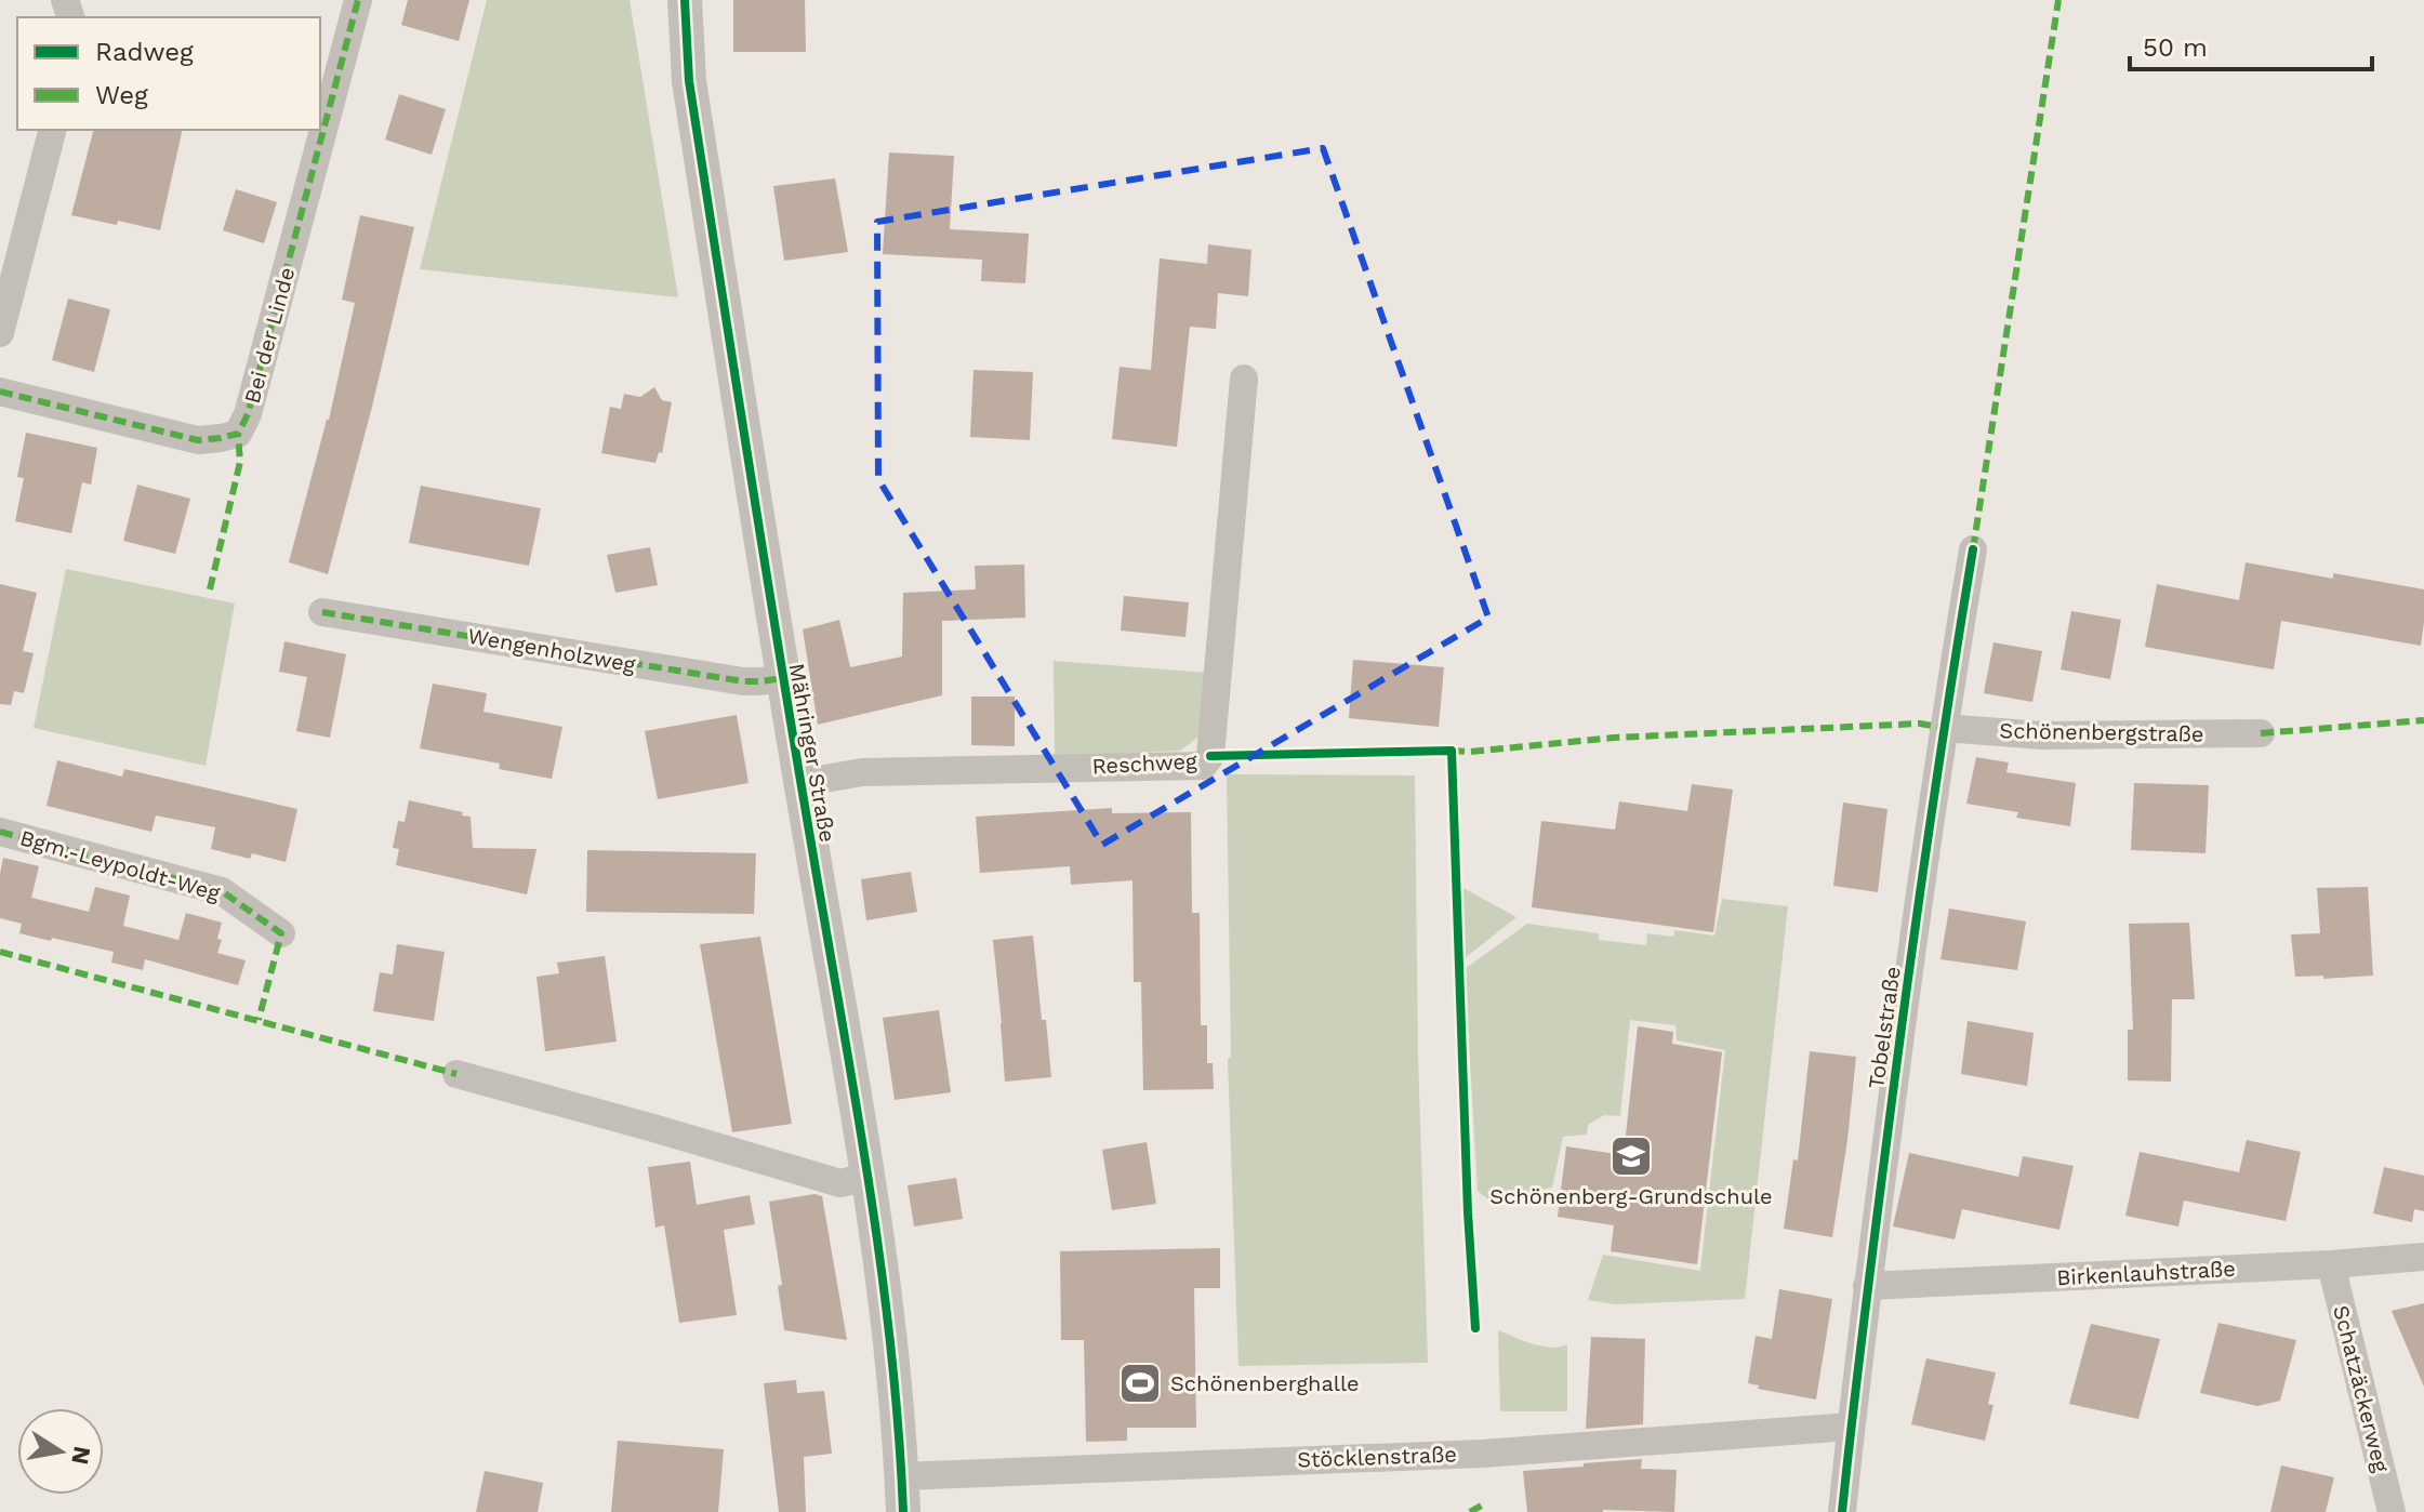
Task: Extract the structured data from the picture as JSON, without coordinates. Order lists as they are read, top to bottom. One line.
{"streets":{"street":["Bei der Linde","Wengenholzweg","Schönenbergstraße","Mähringer Straße","Reschweg","Bgm.-Leypoldt-Weg","Tobelstraße","Birkenlauhstraße","Schatzäckerweg","Stöcklenstraße"]},"crossings":[["Wengenholzweg","Mähringer Straße"],["Schönenbergstraße","Tobelstraße"],["Mähringer Straße","Reschweg"],["Mähringer Straße","Stöcklenstraße"],["Tobelstraße","Birkenlauhstraße"],["Tobelstraße","Stöcklenstraße"],["Birkenlauhstraße","Schatzäckerweg"]],"places":{"school or university":["Schönenberg-Grundschule"],"sports":["Schönenberghalle"]},"legend":["Radweg","Weg"],"scale_bar":"50 m","north":"right"}
